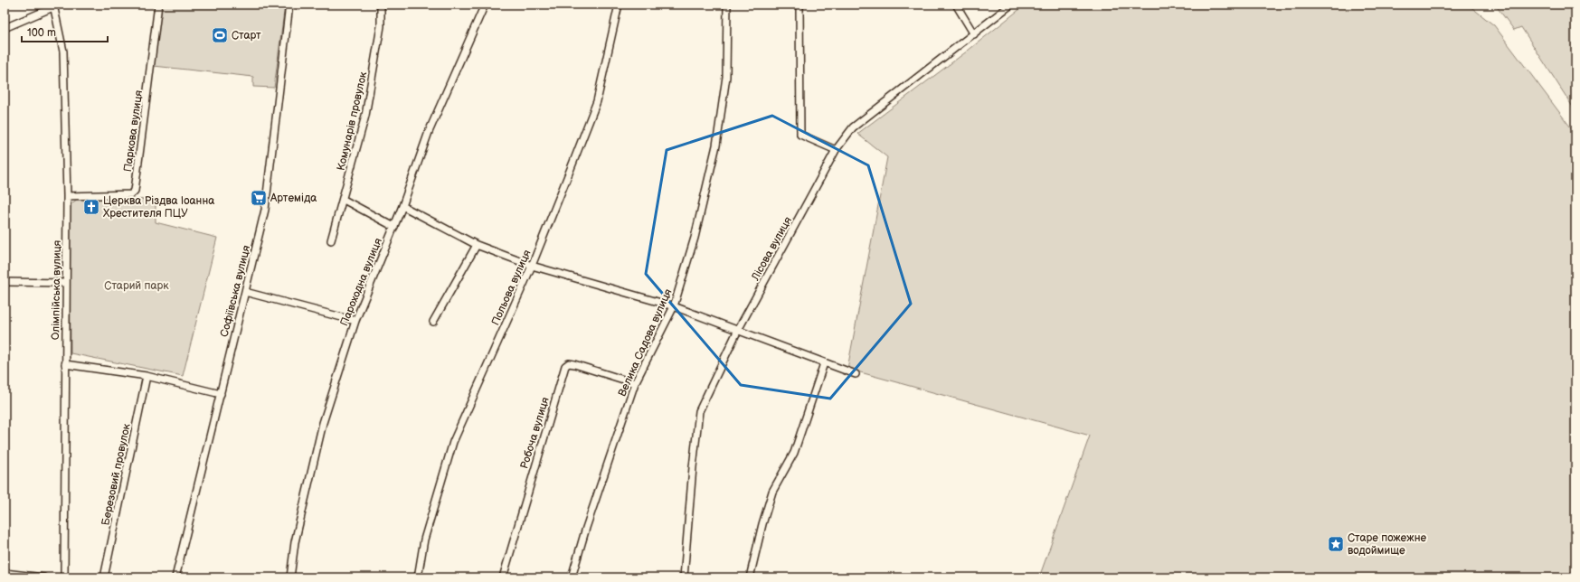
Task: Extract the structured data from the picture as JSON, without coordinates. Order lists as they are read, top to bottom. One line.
{"streets":{"street":["Комунарів провулок","Паркова вулиця","Лісова вулиця","Пароходна вулиця","Польова вулиця","Олімпійська вулиця","Софіївська вулиця","Велика Садова вулиця","Робоча вулиця","Березовий провулок"]},"crossings":[["Паркова вулиця","Олімпійська вулиця"],["Велика Садова вулиця","Робоча вулиця"]],"parks":["Старий парк"],"places":{"sports":["Старт"],"supermarket":["Артеміда"],"church":["Церква Різдва Іоанна Хрестителя ПЦУ"],"place":["Старе пожежне водоймище"]},"scale_bar":"100 m"}
